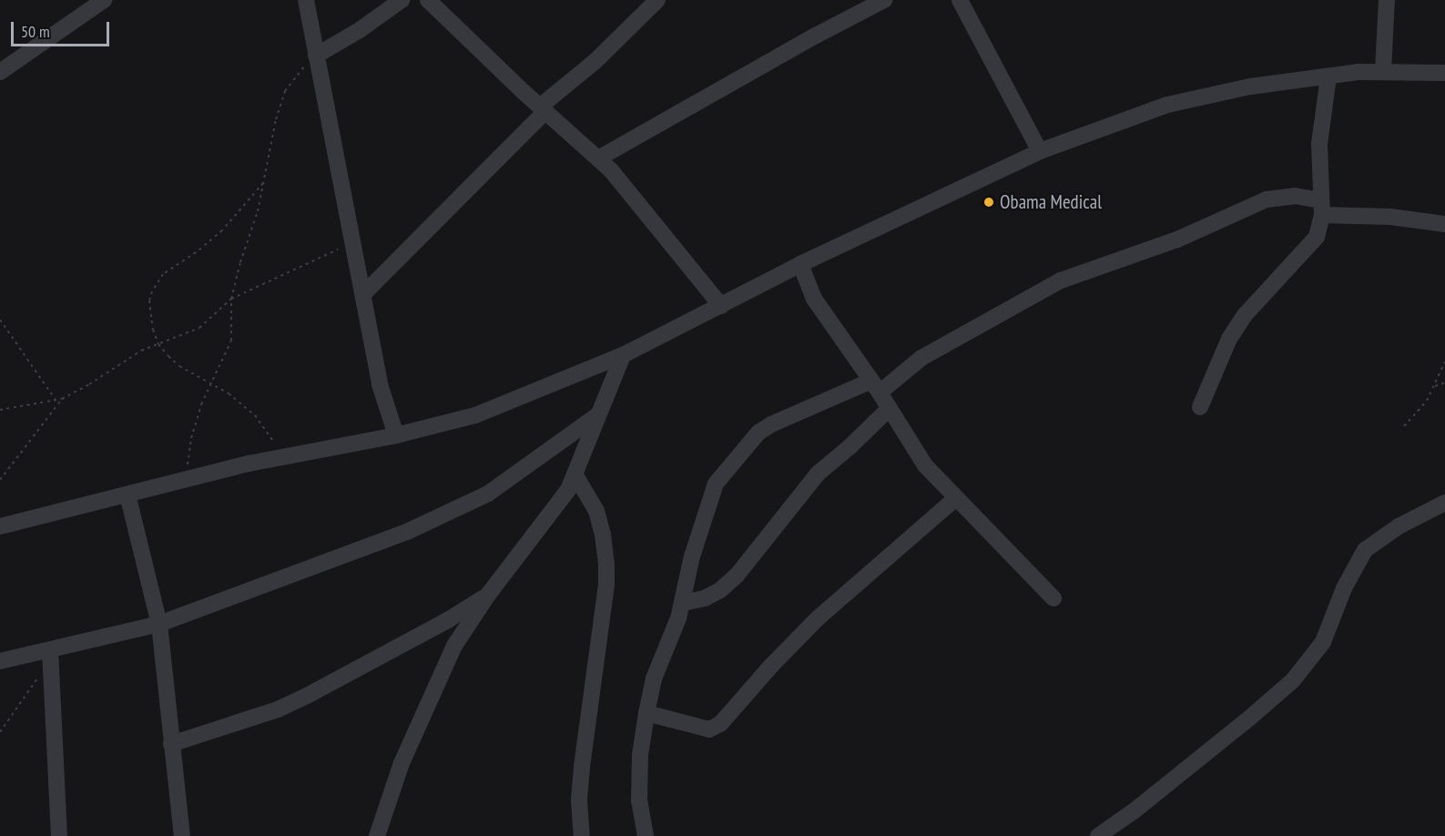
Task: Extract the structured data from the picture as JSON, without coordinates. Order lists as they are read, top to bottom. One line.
{"places":["Obama Medical"],"scale_bar":"50 m"}
